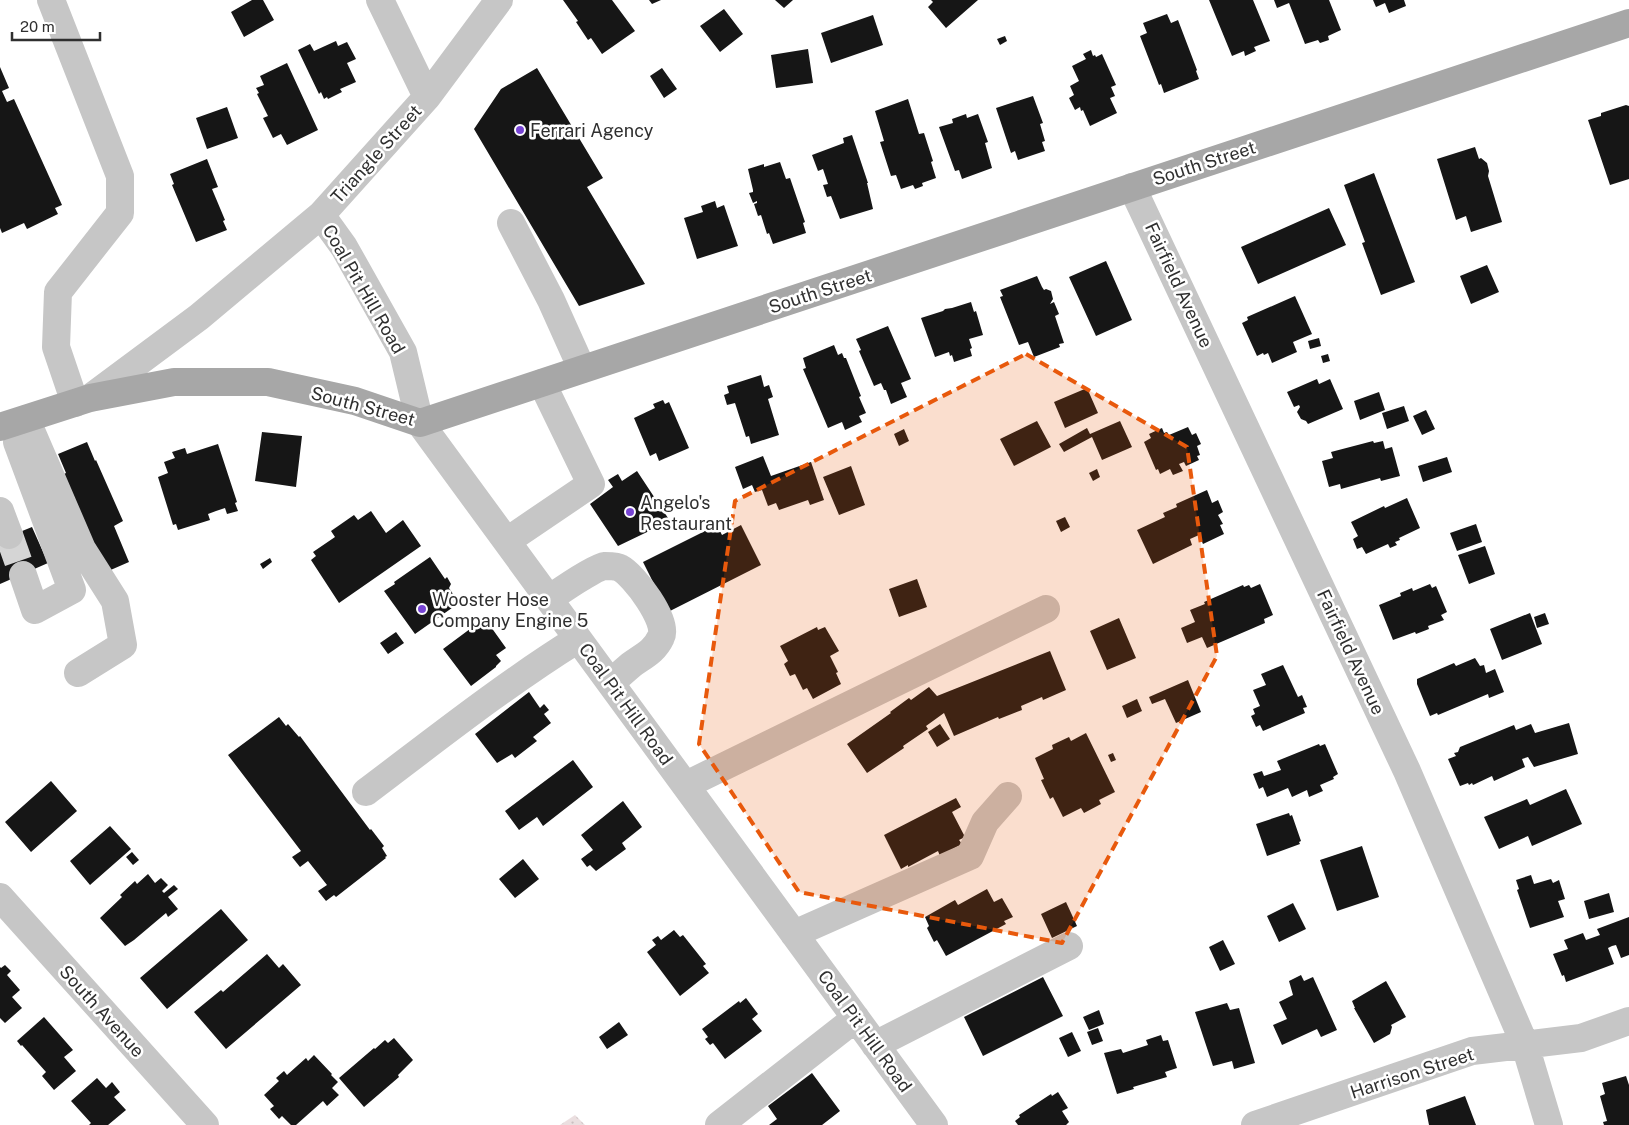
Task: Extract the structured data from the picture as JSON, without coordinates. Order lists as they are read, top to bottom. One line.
{"streets":{"main road":["South Street"],"street":["Triangle Street","Fairfield Avenue","Coal Pit Hill Road","South Avenue","Harrison Street"]},"crossings":[["Triangle Street","South Street"],["Triangle Street","Coal Pit Hill Road"],["South Street","Fairfield Avenue"],["South Street","Coal Pit Hill Road"],["Fairfield Avenue","Harrison Street"]],"places":["Ferrari Agency","Angelo's Restaurant","Wooster Hose Company Engine 5"],"scale_bar":"20 m"}
